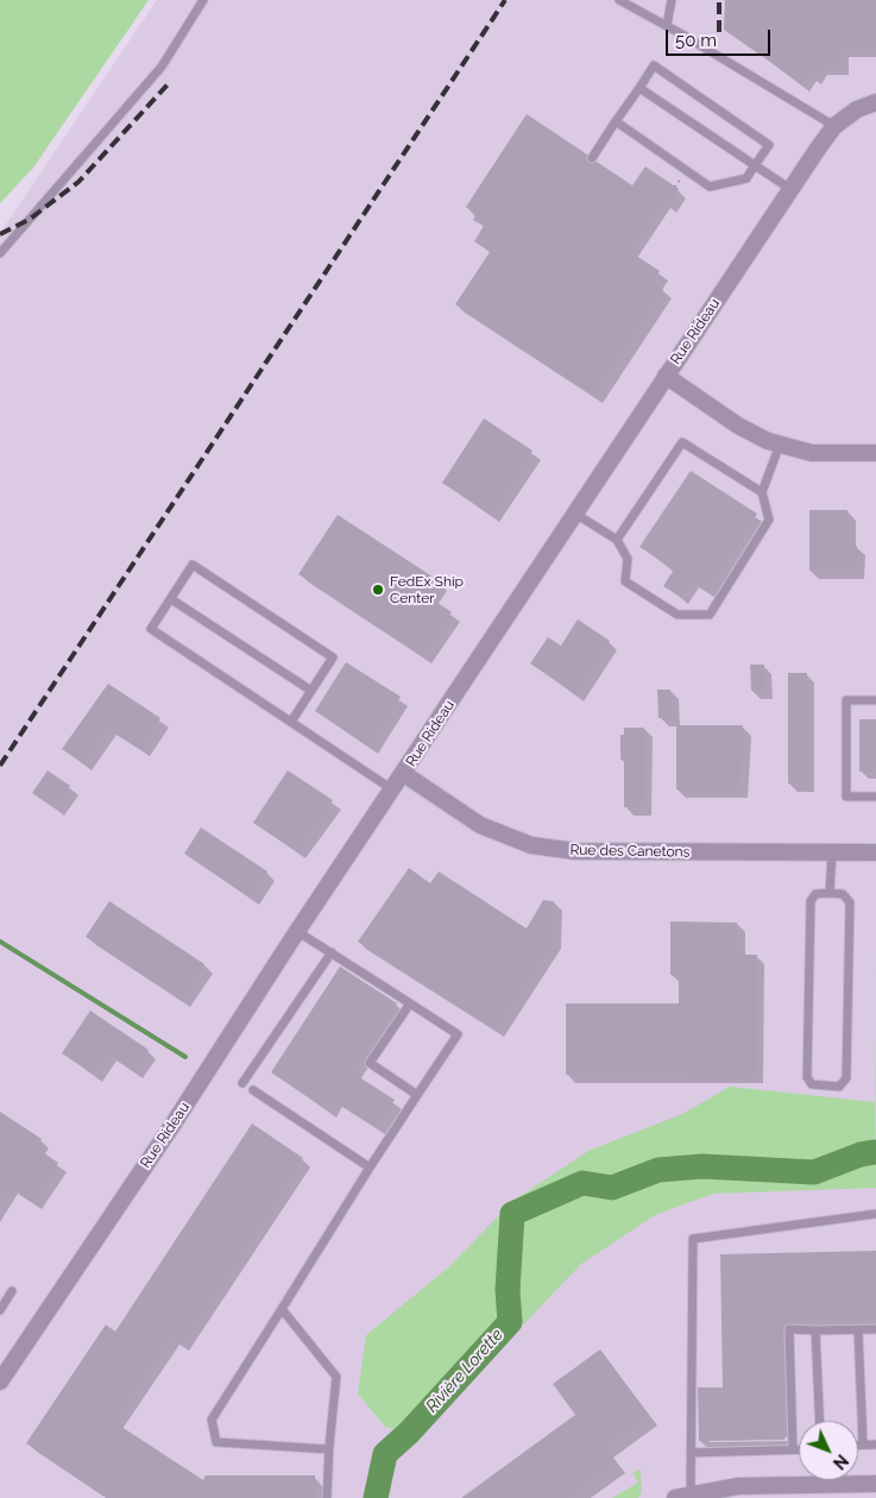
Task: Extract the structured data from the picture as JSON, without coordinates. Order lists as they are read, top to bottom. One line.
{"streets":{"street":["Rue Rideau","Rue des Canetons"]},"crossings":[["Rue Rideau","Rue des Canetons"]],"water":["Rivière Lorette"],"places":["FedEx Ship Center"],"scale_bar":"50 m","north":"bottom right"}
